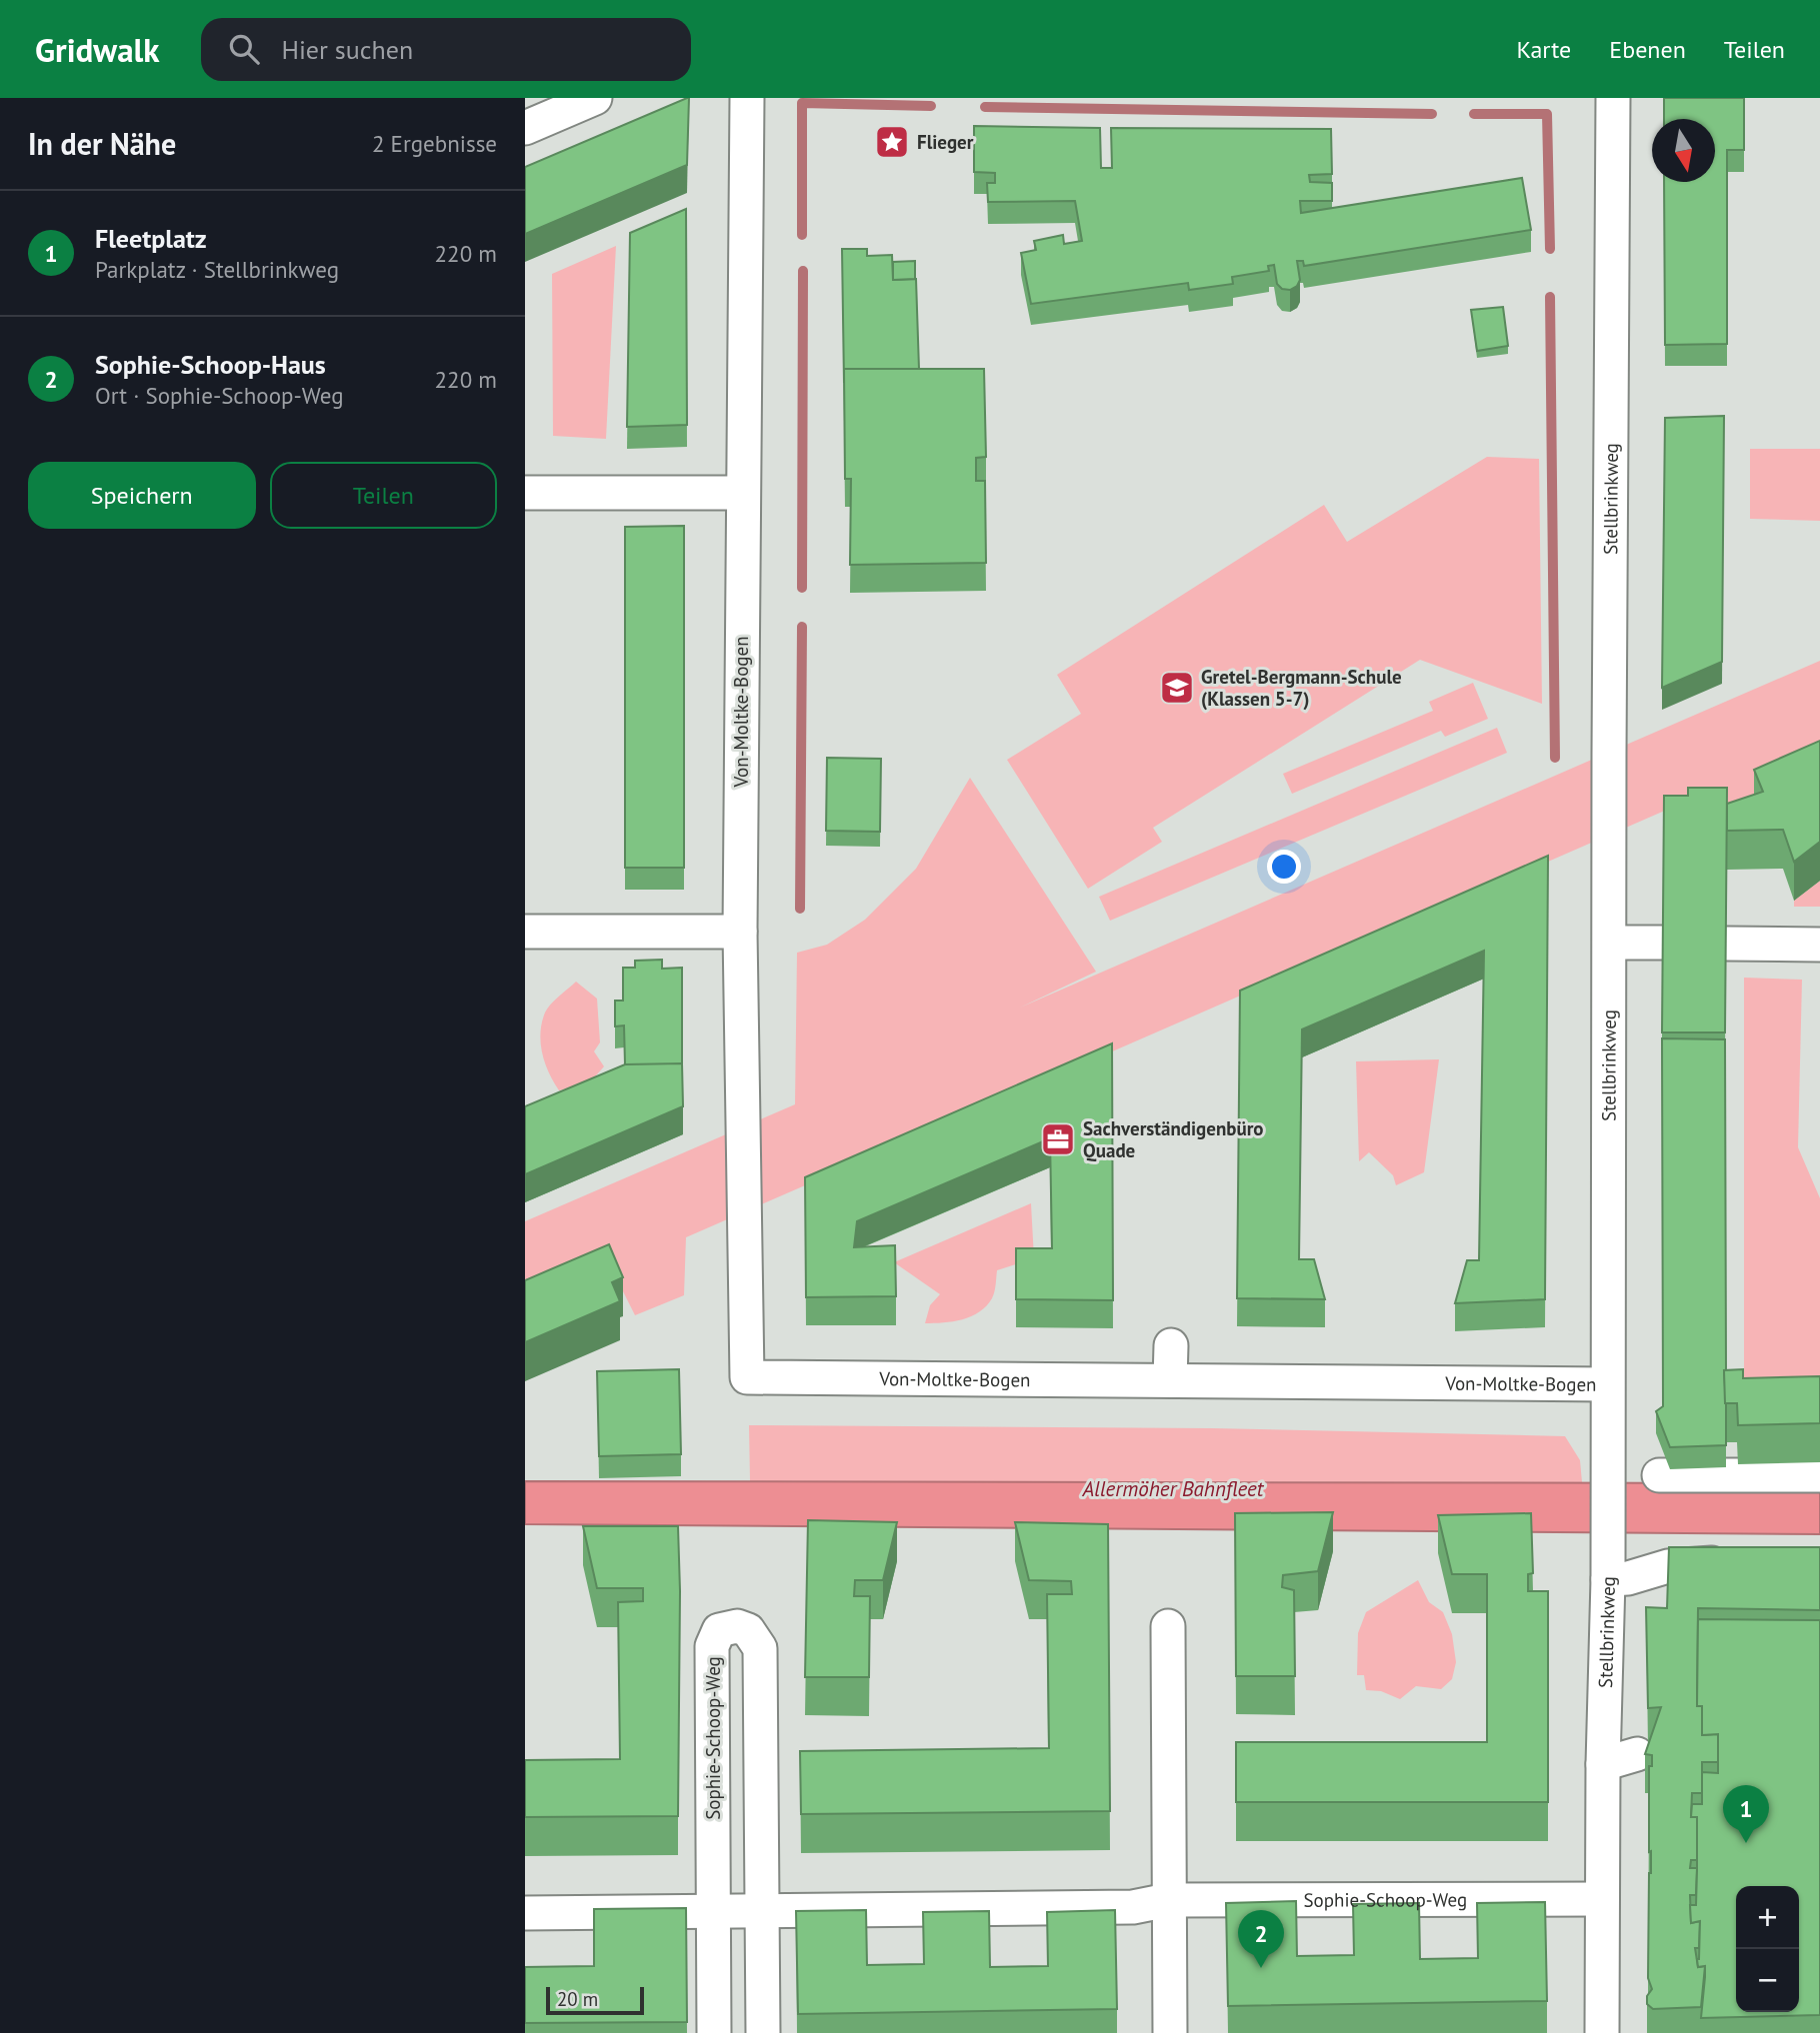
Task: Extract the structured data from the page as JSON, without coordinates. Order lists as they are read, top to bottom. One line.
{"streets":{"street":["Stellbrinkweg","Von-Moltke-Bogen","Sophie-Schoop-Weg"]},"crossings":[["Stellbrinkweg","Von-Moltke-Bogen"],["Stellbrinkweg","Sophie-Schoop-Weg"]],"water":["Allermöher Bahnfleet"],"places":{"place":["Flieger"],"school or university":["Gretel-Bergmann-Schule (Klassen 5-7)"],"office":["Sachverständigenbüro Quade"]},"scale_bar":"20 m","north":"bottom","page":{"header":"Gridwalk","search":"Hier suchen","nav":["Karte","Ebenen","Teilen"],"heading":["In der Nähe","2 Ergebnisse"],"list":[{"mark":"1","name":"Fleetplatz","note":"Parkplatz · Stellbrinkweg","value":"220 m"},{"mark":"2","name":"Sophie-Schoop-Haus","note":"Ort · Sophie-Schoop-Weg","value":"220 m"}],"buttons":["Speichern","Teilen"],"pins":["1","2"],"map_buttons":["+","−"],"scale":"20 m"}}
